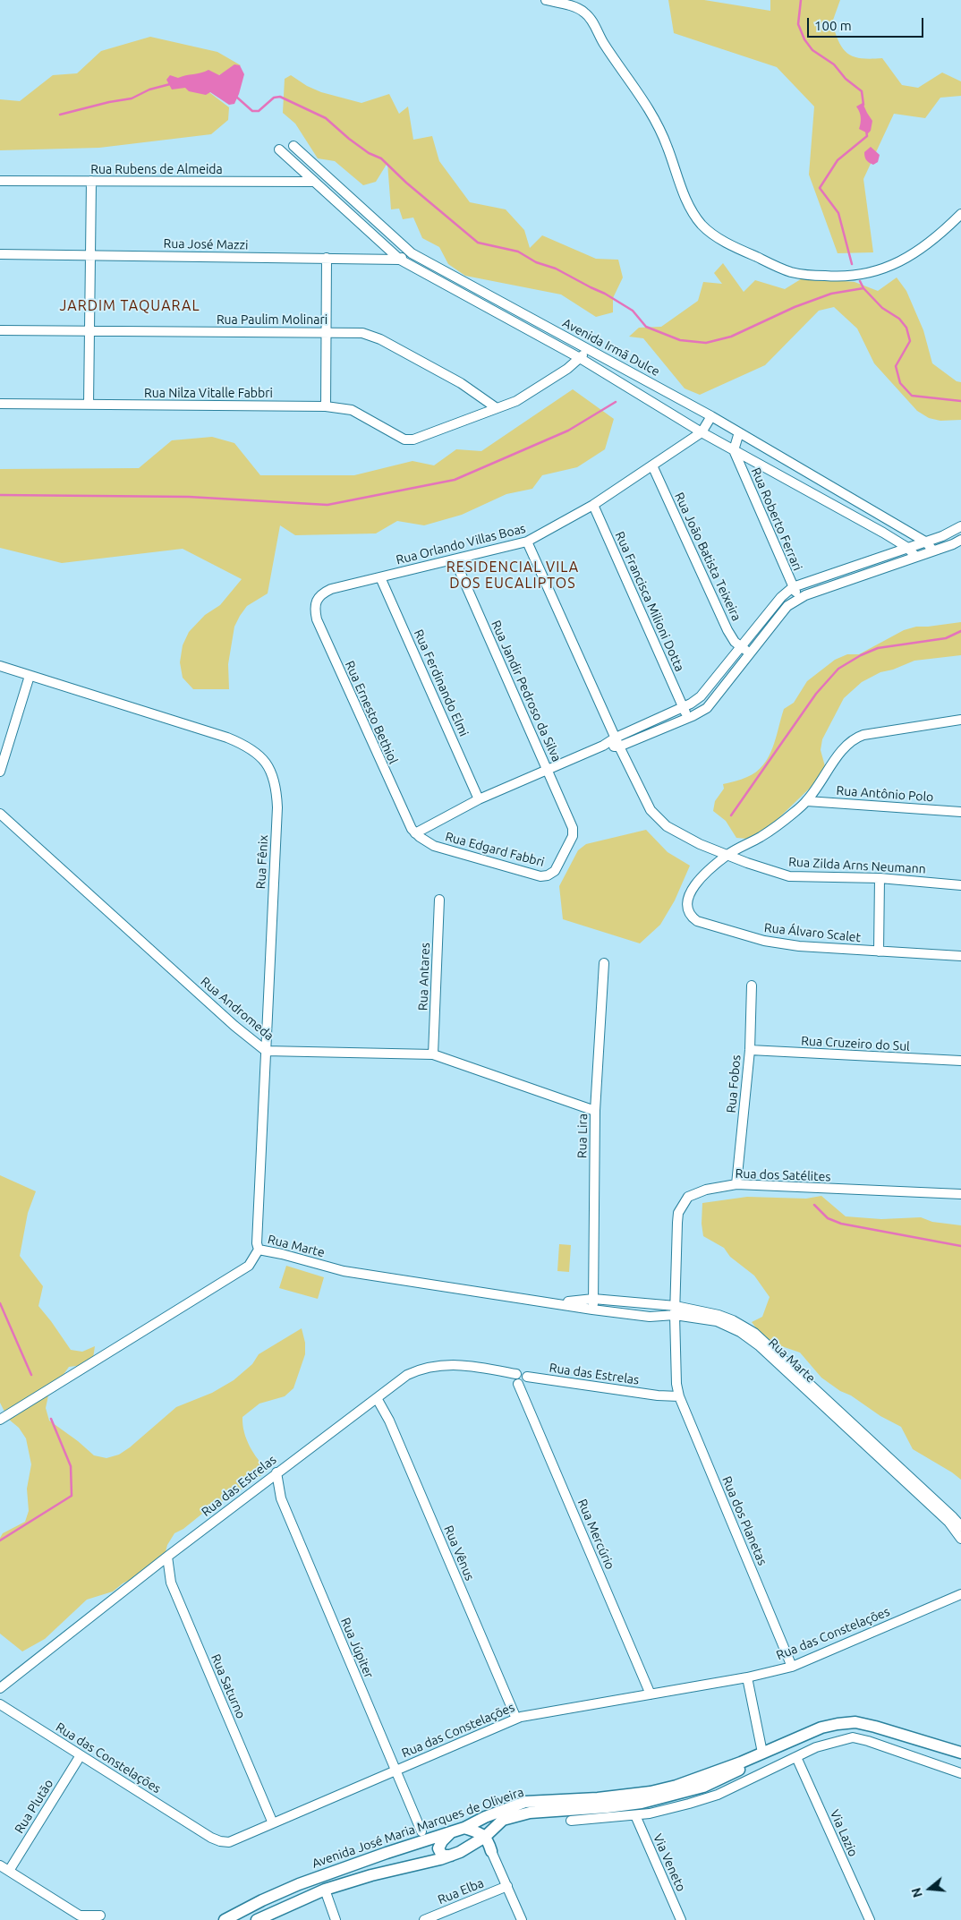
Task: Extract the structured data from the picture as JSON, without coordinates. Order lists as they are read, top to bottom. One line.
{"streets":{"main road":["Avenida José Maria Marques de Oliveira"],"street":["Rua Rubens de Almeida","Rua José Mazzi","Rua Paulim Molinari","Avenida Irmã Dulce","Rua Nilza Vitalle Fabbri","Rua Roberto Ferrari","Rua Orlando Villas Boas","Rua João Batista Teixeira","Rua Francisca Milioni Dotta","Rua Ferdinando Elmi","Rua Jandir Pedroso da Silva","Rua Ernesto Bethiol","Rua Antônio Polo","Rua Edgard Fabbri","Rua Fênix","Rua Zilda Arns Neumann","Rua Álvaro Scalet","Rua Antares","Rua Andromeda","Rua Cruzeiro do Sul","Rua Fobos","Rua Lira","Rua dos Satélites","Rua Marte","Rua das Estrelas","Rua dos Planetas","Rua Mercúrio","Rua Vênus","Rua das Constelações","Rua Júpiter","Rua Saturno","Rua Plutão","Via Lazio","Via Veneto","Rua Elba"]},"crossings":[["Rua Rubens de Almeida","Avenida Irmã Dulce"],["Rua José Mazzi","Avenida Irmã Dulce"],["Rua Paulim Molinari","Rua Nilza Vitalle Fabbri"],["Avenida Irmã Dulce","Rua Roberto Ferrari"],["Avenida Irmã Dulce","Rua Orlando Villas Boas"],["Rua Orlando Villas Boas","Rua João Batista Teixeira"],["Rua Orlando Villas Boas","Rua Francisca Milioni Dotta"],["Rua Orlando Villas Boas","Rua Ferdinando Elmi"],["Rua Orlando Villas Boas","Rua Jandir Pedroso da Silva"],["Rua Orlando Villas Boas","Rua Ernesto Bethiol"],["Rua Orlando Villas Boas","Rua Zilda Arns Neumann"],["Rua Jandir Pedroso da Silva","Rua Edgard Fabbri"],["Rua Ernesto Bethiol","Rua Edgard Fabbri"],["Rua Antônio Polo","Rua Álvaro Scalet"],["Rua Fênix","Rua Andromeda"],["Rua Fênix","Rua Marte"],["Rua Zilda Arns Neumann","Rua Álvaro Scalet"],["Rua Antares","Rua Andromeda"],["Rua Andromeda","Rua Lira"],["Rua Cruzeiro do Sul","Rua Fobos"],["Rua Fobos","Rua dos Satélites"],["Rua Lira","Rua Marte"],["Rua dos Satélites","Rua Marte"],["Rua dos Satélites","Rua dos Planetas"],["Rua das Estrelas","Rua dos Planetas"],["Rua das Estrelas","Rua Mercúrio"],["Rua das Estrelas","Rua Vênus"],["Rua das Estrelas","Rua Júpiter"],["Rua das Estrelas","Rua Saturno"],["Rua dos Planetas","Rua das Constelações"],["Rua Mercúrio","Rua das Constelações"],["Rua Vênus","Rua das Constelações"],["Rua das Constelações","Rua Júpiter"],["Rua das Constelações","Rua Saturno"],["Rua das Constelações","Rua Plutão"]],"districts":["JARDIM TAQUARAL","RESIDENCIAL VILA DOS EUCALIPTOS"],"scale_bar":"100 m","north":"left"}
